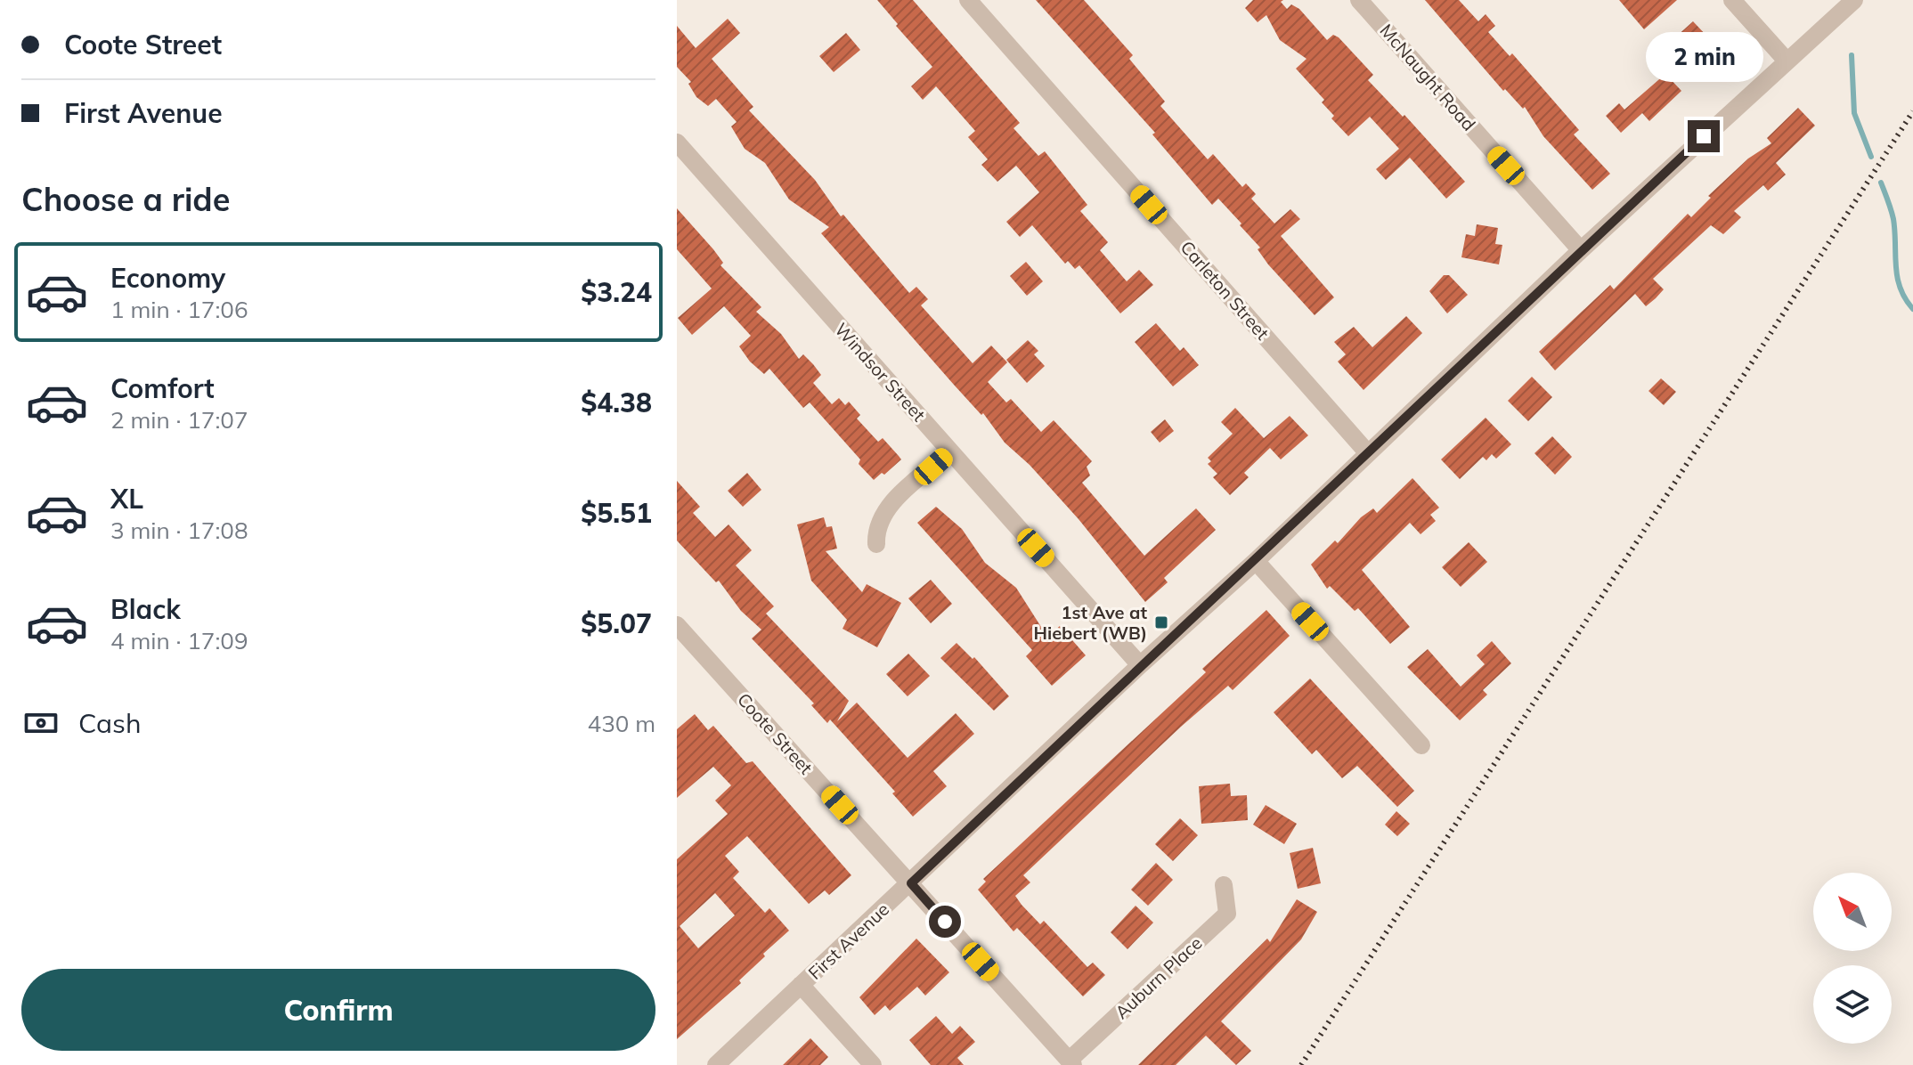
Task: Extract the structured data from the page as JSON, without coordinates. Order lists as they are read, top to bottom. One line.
{"streets":{"street":["McNaught Road","Carleton Street","Windsor Street","Coote Street","First Avenue","Auburn Place"]},"crossings":[["McNaught Road","First Avenue"],["Carleton Street","First Avenue"],["Windsor Street","First Avenue"],["Coote Street","First Avenue"],["Coote Street","Auburn Place"]],"places":{"transit":["1st Ave at Hiebert (WB)"]},"north":"top left","page":{"banner":["Coote Street","First Avenue"],"bubble":"2 min","heading":"Choose a ride","list":[{"name":"Economy","note":"1 min · 17:06","value":"$3.24"},{"name":"Comfort","note":"2 min · 17:07","value":"$4.38"},{"name":"XL","note":"3 min · 17:08","value":"$5.51"},{"name":"Black","note":"4 min · 17:09","value":"$5.07"}],"pay":["Cash","430 m"],"buttons":"Confirm"}}
